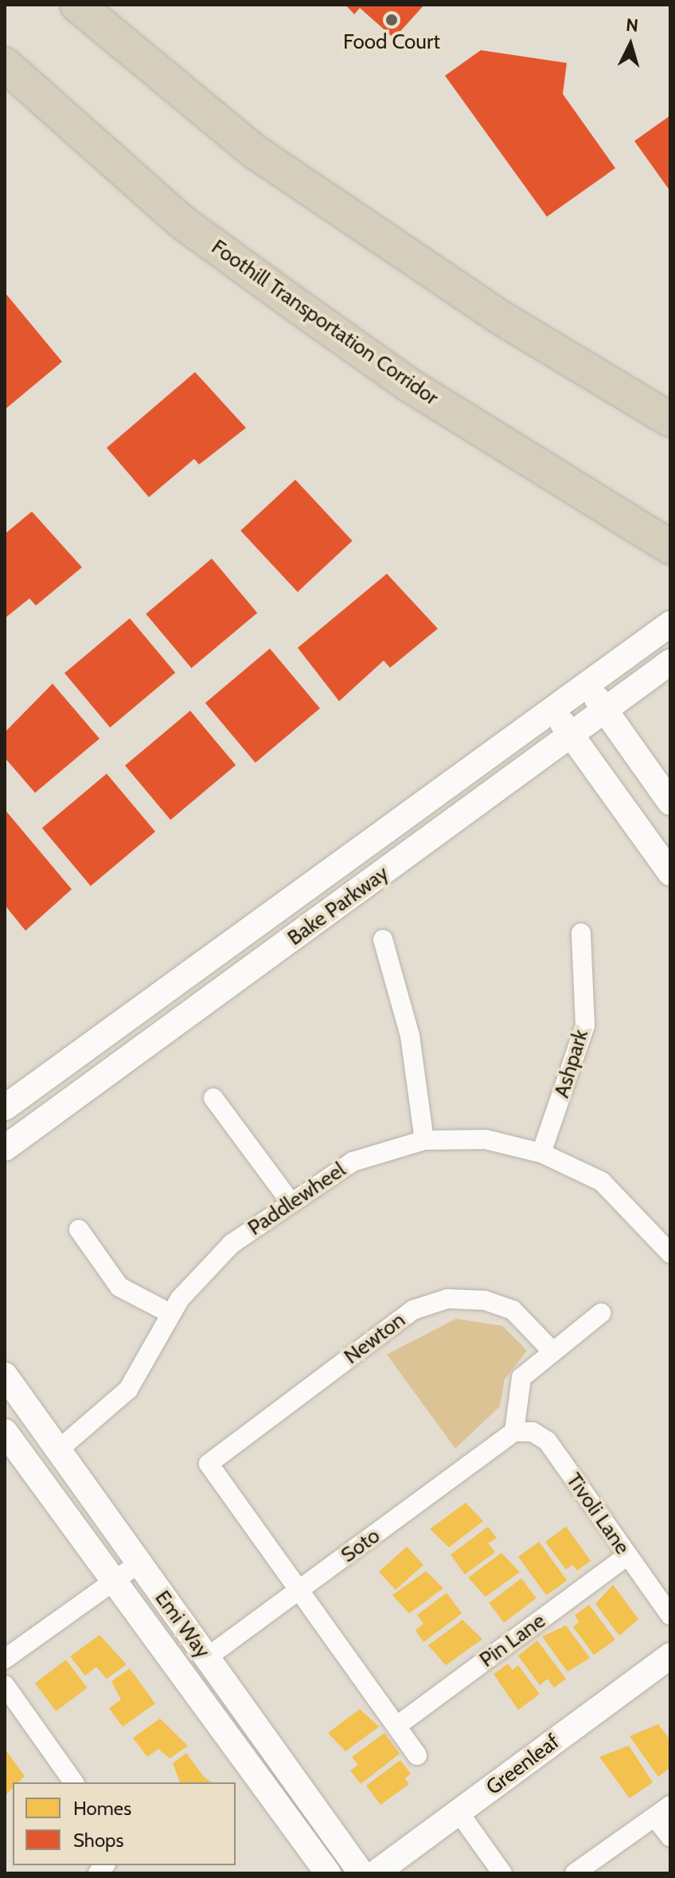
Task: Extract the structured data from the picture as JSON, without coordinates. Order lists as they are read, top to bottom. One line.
{"streets":{"highway":["Foothill Transportation Corridor"],"main road":["Bake Parkway","Emi Way","Greenleaf"],"street":["Ashpark","Paddlewheel","Newton","Tivoli Lane","Soto","Pin Lane"]},"crossings":[["Ashpark","Paddlewheel"],["Paddlewheel","Emi Way"],["Newton","Soto"],["Tivoli Lane","Soto"],["Tivoli Lane","Pin Lane"],["Soto","Emi Way"]],"places":["Food Court"],"legend":["Homes","Shops"],"north":"top"}
